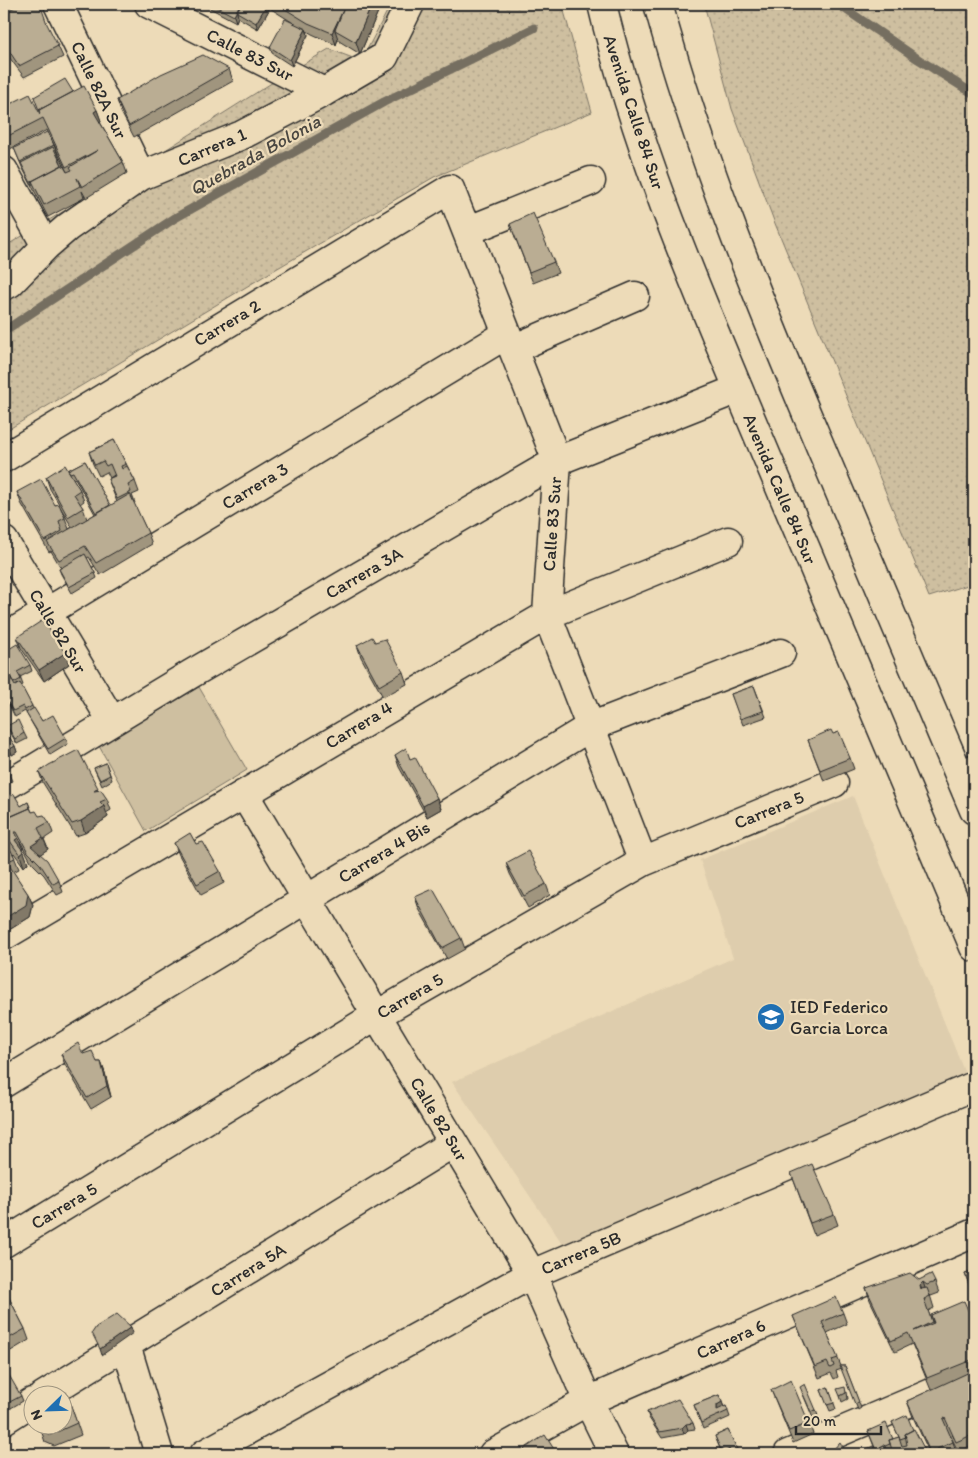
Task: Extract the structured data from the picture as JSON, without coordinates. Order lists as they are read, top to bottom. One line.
{"streets":{"main road":["Calle 83 Sur","Calle 82A Sur","Avenida Calle 84 Sur","Carrera 1","Carrera 2","Carrera 3","Carrera 3A","Calle 82 Sur","Carrera 4","Carrera 5","Carrera 4 Bis","Carrera 5B","Carrera 5A","Carrera 6"]},"crossings":[["Calle 83 Sur","Carrera 1"],["Calle 83 Sur","Carrera 2"],["Calle 83 Sur","Carrera 3"],["Calle 83 Sur","Carrera 3A"],["Calle 83 Sur","Carrera 4"],["Calle 83 Sur","Carrera 5"],["Calle 83 Sur","Carrera 4 Bis"],["Calle 82A Sur","Carrera 1"],["Avenida Calle 84 Sur","Carrera 3A"],["Carrera 3","Calle 82 Sur"],["Carrera 3A","Calle 82 Sur"],["Calle 82 Sur","Carrera 4"],["Calle 82 Sur","Carrera 5"],["Calle 82 Sur","Carrera 4 Bis"],["Calle 82 Sur","Carrera 5B"],["Calle 82 Sur","Carrera 5A"],["Calle 82 Sur","Carrera 6"]],"water":["Quebrada Bolonia"],"places":{"school or university":["IED Federico Garcia Lorca"]},"scale_bar":"20 m","north":"bottom left"}
